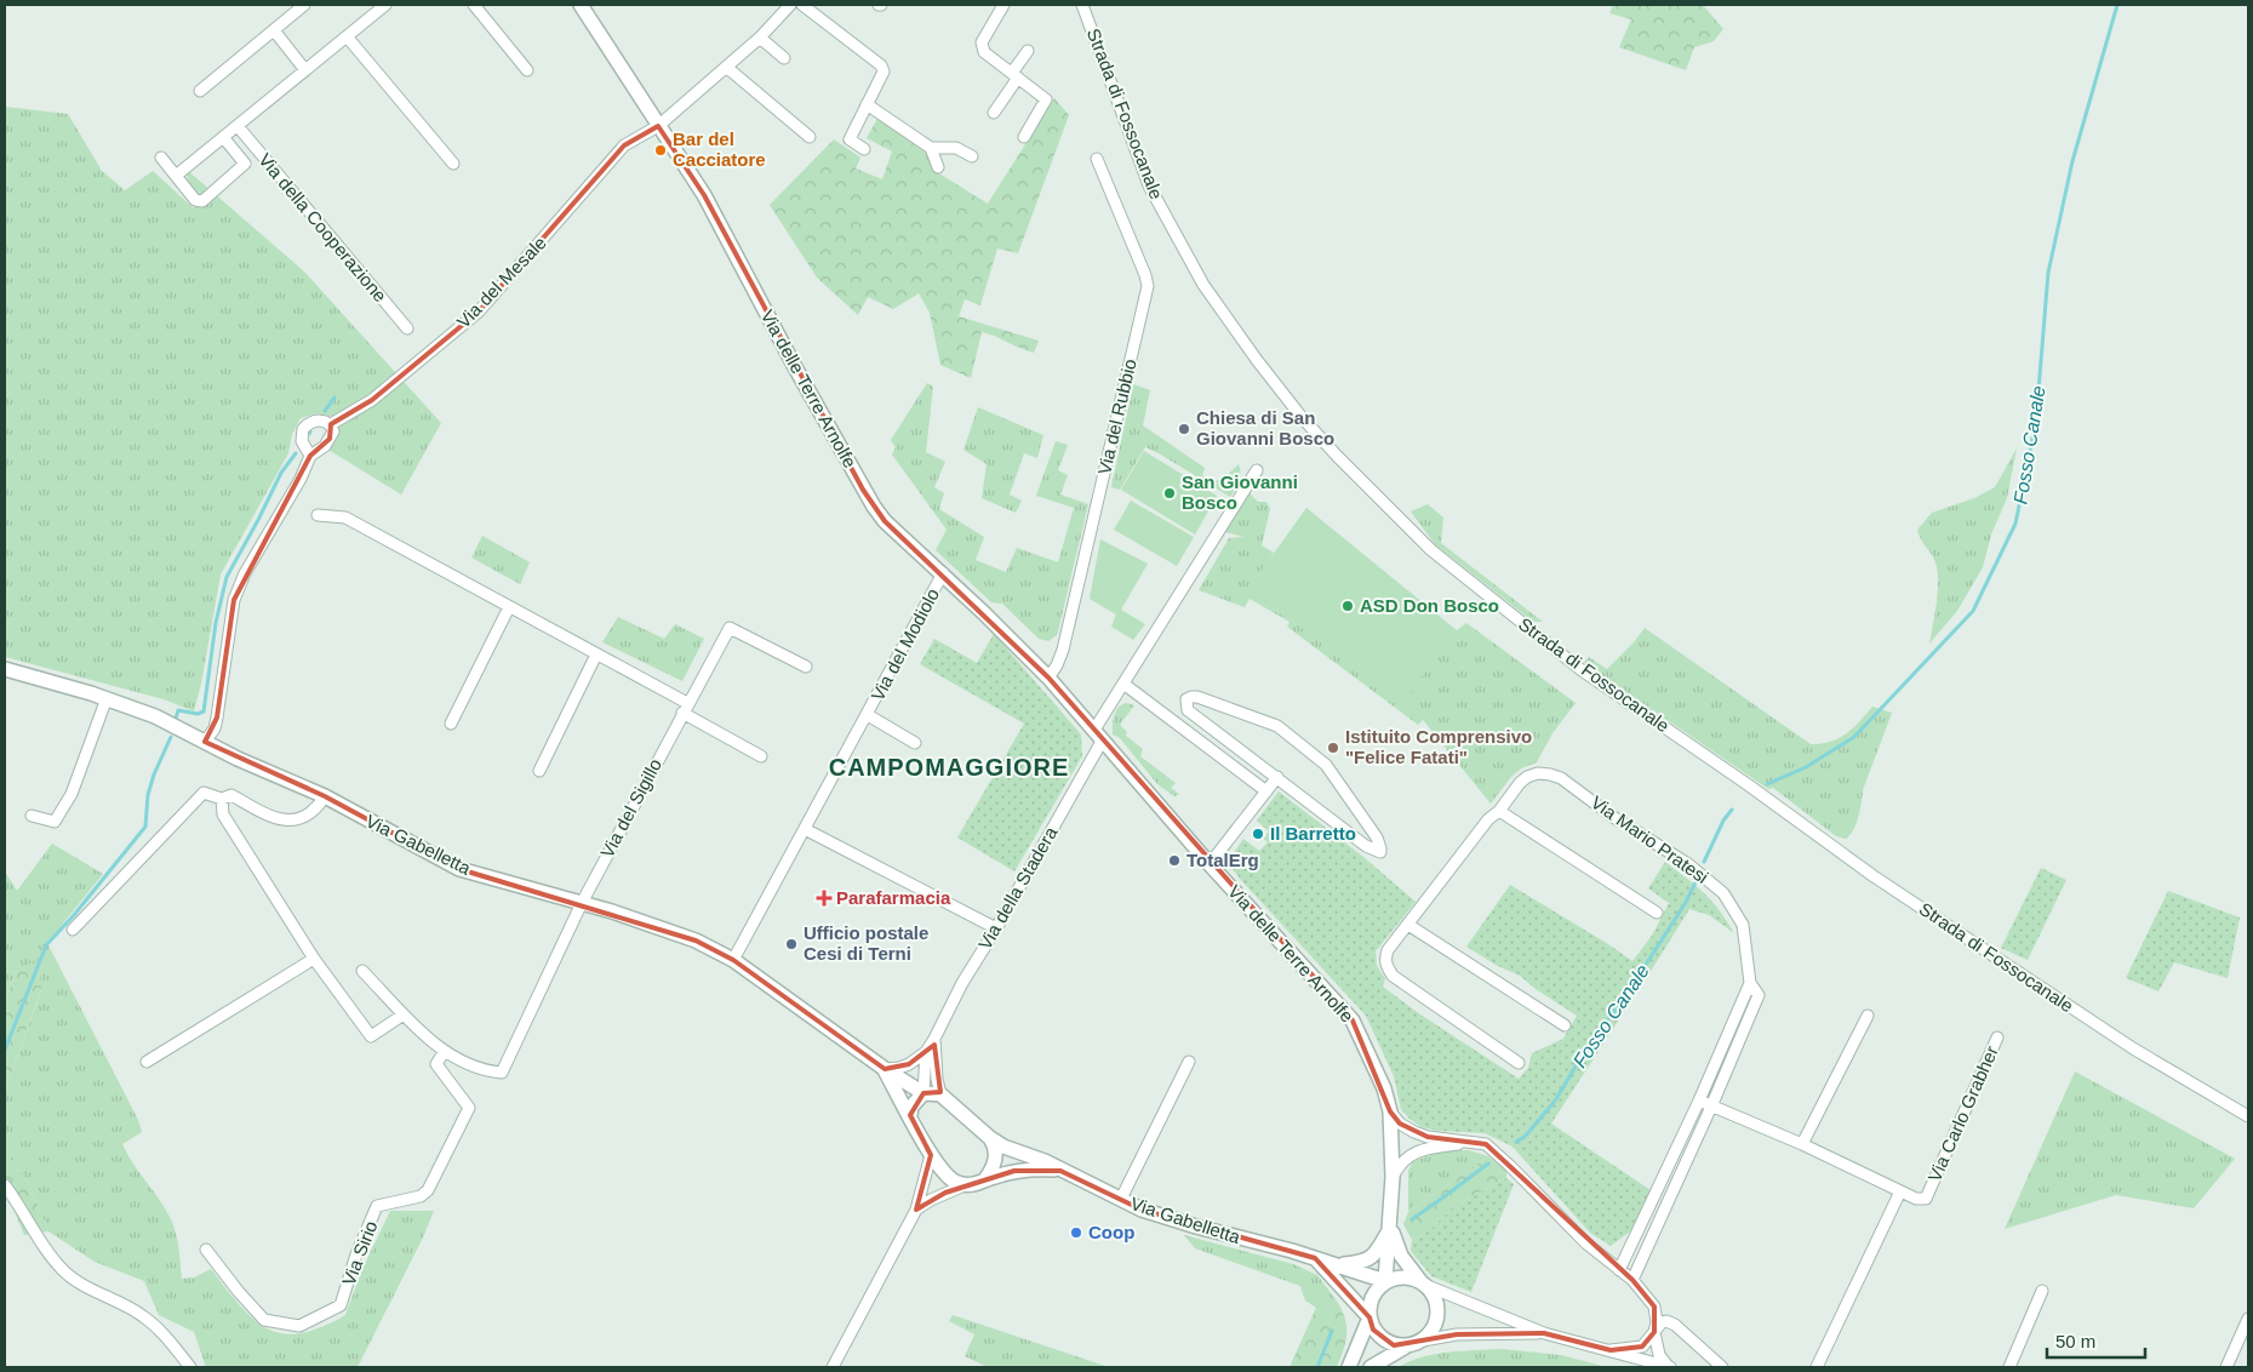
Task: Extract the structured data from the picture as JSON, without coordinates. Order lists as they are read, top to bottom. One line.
{"streets":{"street":["Strada di Fossocanale","Via della Cooperazione","Via del Mesale","Via delle Terre Arnolfe","Via del Rubbio","Via del Modiolo","Via del Sigillo","Via Mario Pratesi","Via Gabelletta","Via della Stadera","Via Carlo Grabher","Via Sirio"]},"crossings":[["Via del Mesale","Via delle Terre Arnolfe"],["Via delle Terre Arnolfe","Via del Rubbio"],["Via delle Terre Arnolfe","Via del Modiolo"],["Via delle Terre Arnolfe","Via Gabelletta"],["Via delle Terre Arnolfe","Via della Stadera"],["Via del Modiolo","Via Gabelletta"],["Via del Sigillo","Via Gabelletta"],["Via Mario Pratesi","Via Carlo Grabher"],["Via Gabelletta","Via della Stadera"]],"districts":["CAMPOMAGGIORE"],"water":["Fosso Canale"],"places":{"other":["Bar del Cacciatore","Chiesa di San Giovanni Bosco","San Giovanni Bosco","ASD Don Bosco","Istituito Comprensivo \"Felice Fatati\"","Il Barretto","TotalErg","Ufficio postale Cesi di Terni","Coop"],"health":["Parafarmacia"]},"scale_bar":"50 m"}
